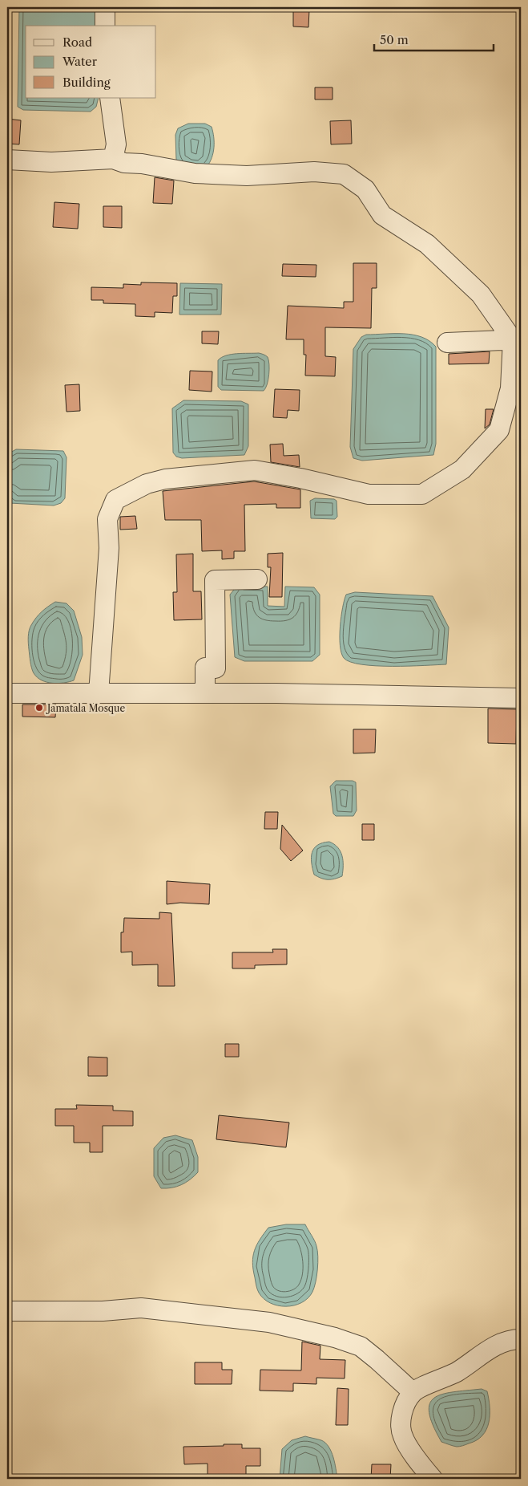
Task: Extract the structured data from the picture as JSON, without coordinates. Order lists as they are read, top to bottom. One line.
{"places":["Jamatala Mosque"],"legend":["Road","Water","Building"],"scale_bar":"50 m"}
